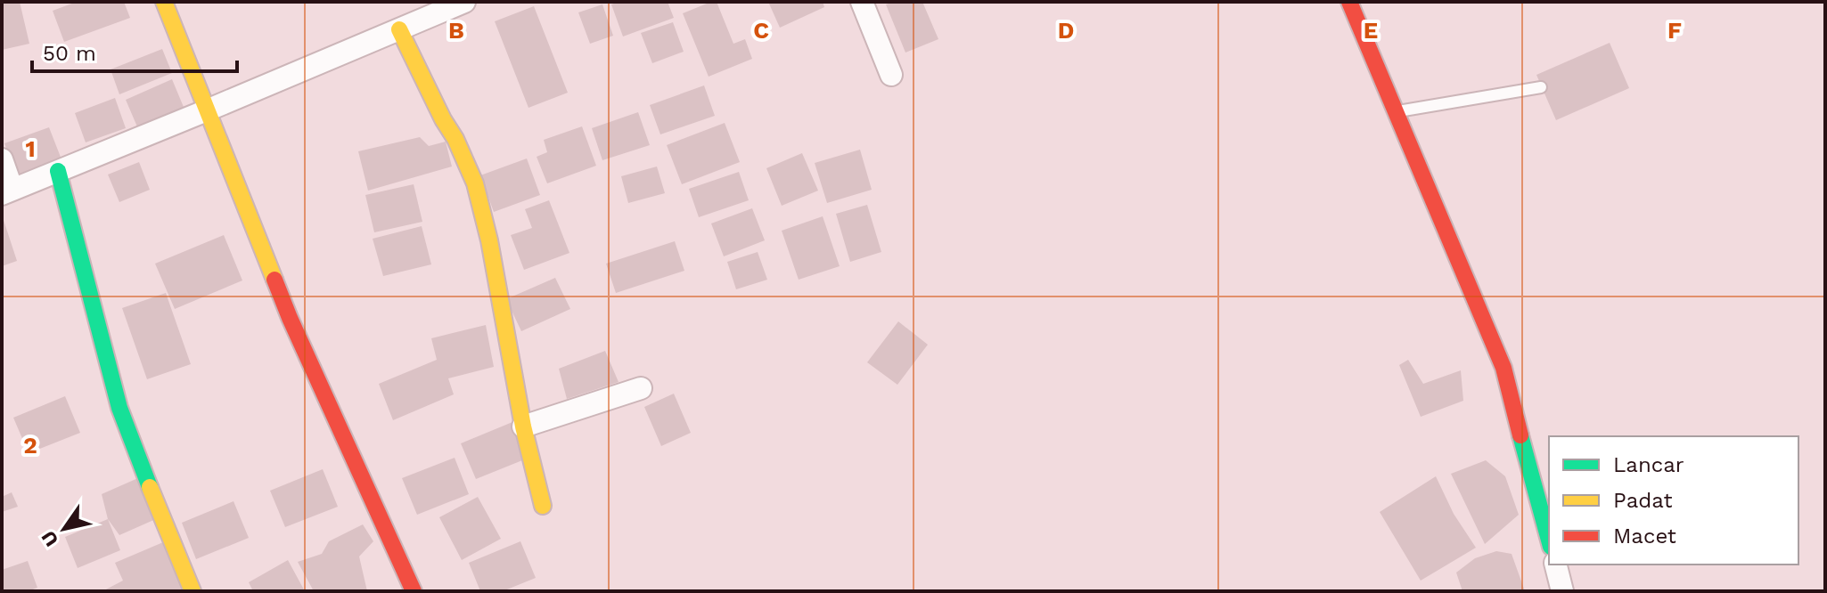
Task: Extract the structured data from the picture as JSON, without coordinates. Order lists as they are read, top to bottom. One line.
{"legend":["Lancar","Padat","Macet"],"scale_bar":"50 m","north":"bottom left","grid":{"columns":["B","C","D","E","F"],"rows":["1","2"]}}
